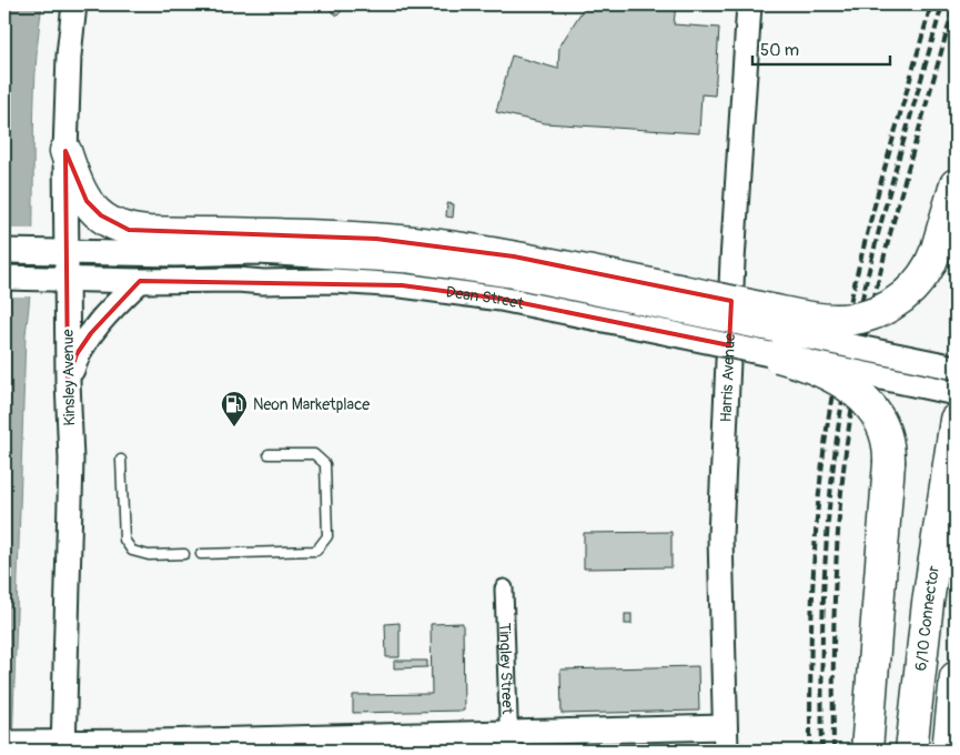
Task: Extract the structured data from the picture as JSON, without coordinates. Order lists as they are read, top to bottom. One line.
{"streets":{"highway":["6/10 Connector"],"main road":["Dean Street","Kinsley Avenue","Harris Avenue"],"street":["Tingley Street"]},"crossings":[["Dean Street","Kinsley Avenue"]],"places":{"fuel station":["Neon Marketplace"]},"scale_bar":"50 m"}
